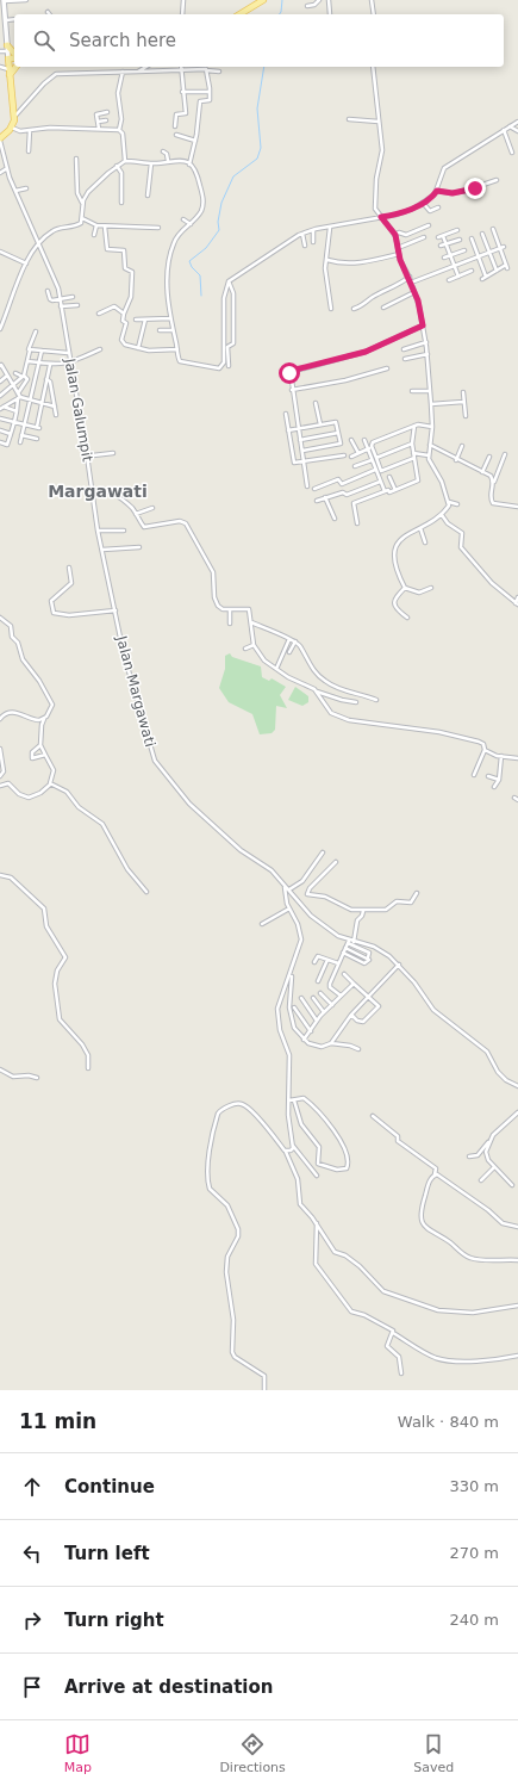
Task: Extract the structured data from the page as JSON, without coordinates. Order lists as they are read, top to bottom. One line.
{"streets":{"street":["Jalan Galumpit","Jalan Margawati"]},"crossings":[["Jalan Galumpit","Jalan Margawati"]],"districts":["Margawati"],"page":{"search":"Search here","heading":["11 min","Walk · 840 m"],"list":[["Continue","330 m"],["Turn left","270 m"],["Turn right","240 m"],"Arrive at destination"],"nav":["Map","Directions","Saved"]}}
